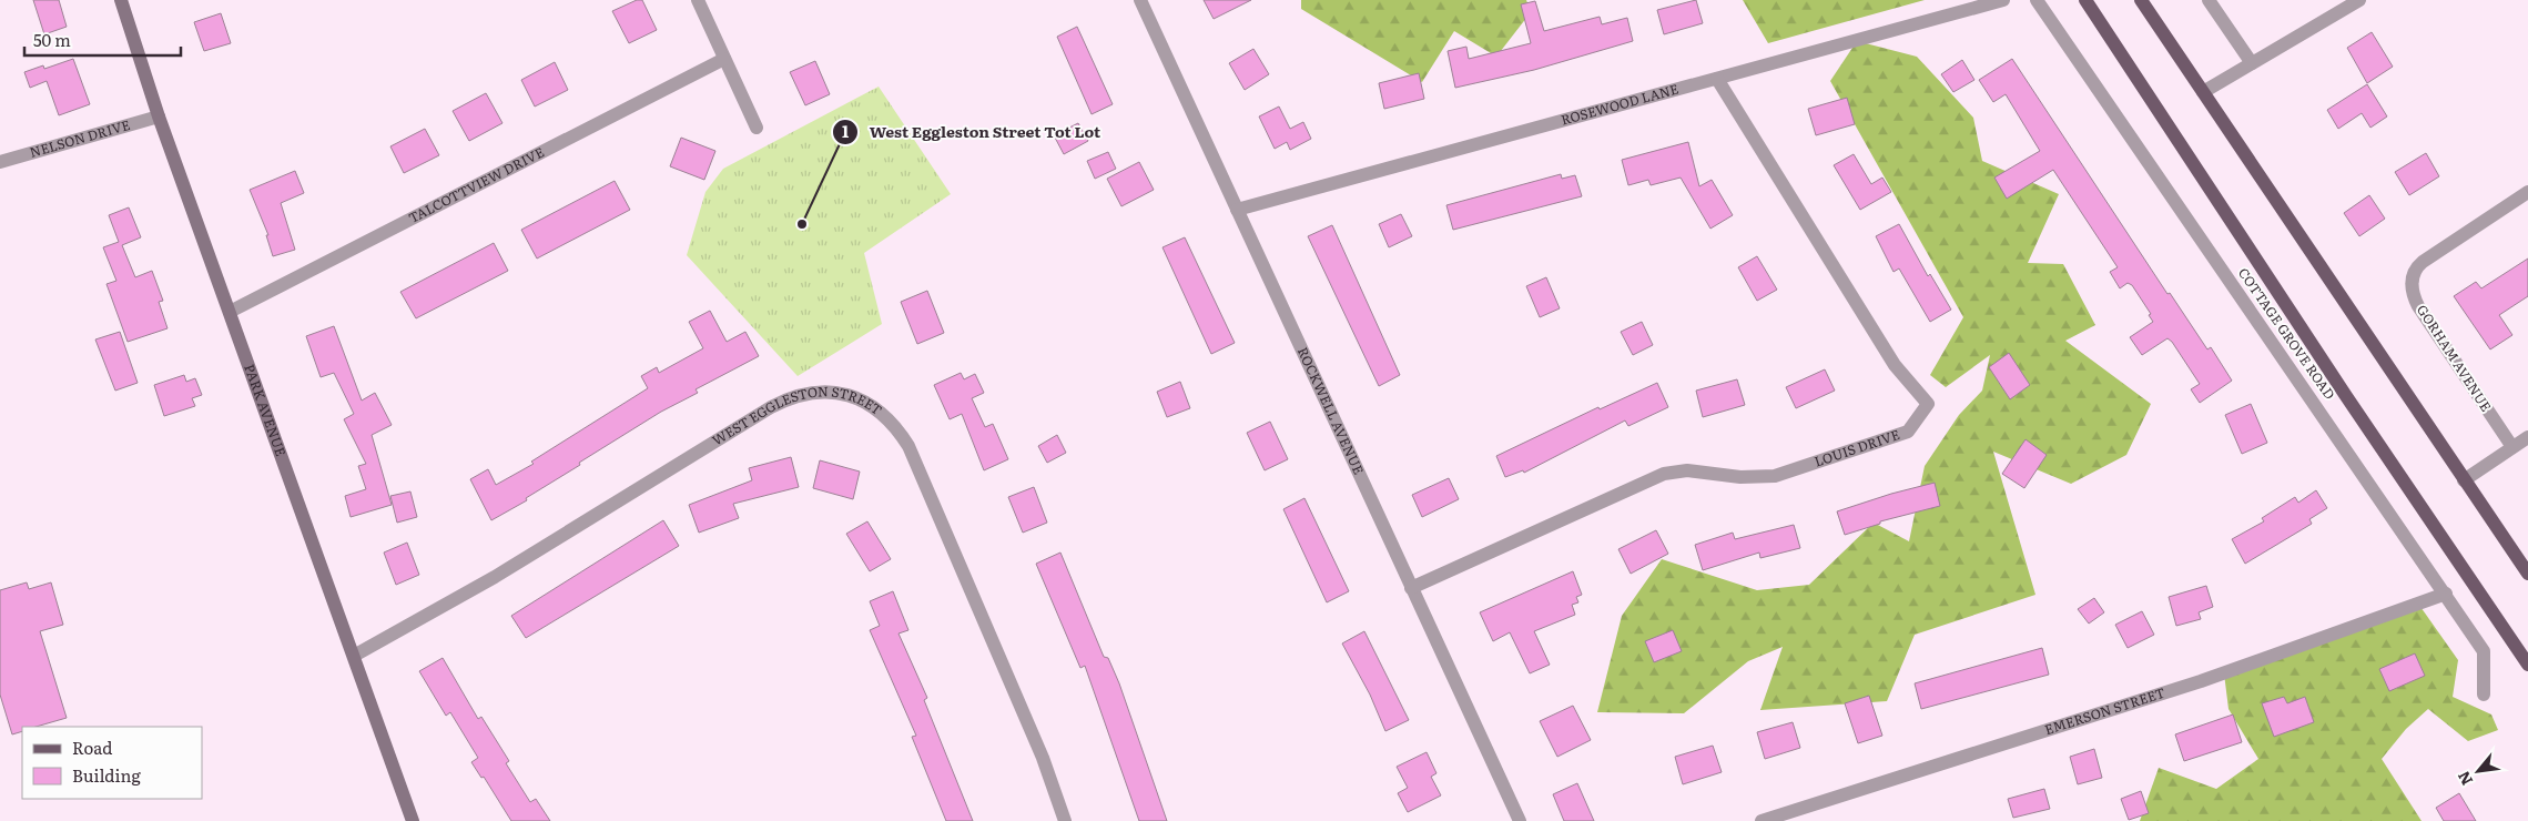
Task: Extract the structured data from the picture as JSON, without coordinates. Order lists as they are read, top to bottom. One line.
{"streets":{"main road":["COTTAGE GROVE ROAD"],"street":["ROSEWOOD LANE","NELSON DRIVE","TALCOTTVIEW DRIVE","GORHAM AVENUE","PARK AVENUE","ROCKWELL AVENUE","WEST EGGLESTON STREET","LOUIS DRIVE","EMERSON STREET"]},"crossings":[["ROSEWOOD LANE","ROCKWELL AVENUE"],["ROSEWOOD LANE","LOUIS DRIVE"],["NELSON DRIVE","PARK AVENUE"],["TALCOTTVIEW DRIVE","PARK AVENUE"],["COTTAGE GROVE ROAD","EMERSON STREET"],["PARK AVENUE","WEST EGGLESTON STREET"],["ROCKWELL AVENUE","LOUIS DRIVE"]],"places":["West Eggleston Street Tot Lot"],"legend":["Road","Building"],"scale_bar":"50 m","north":"bottom left"}
